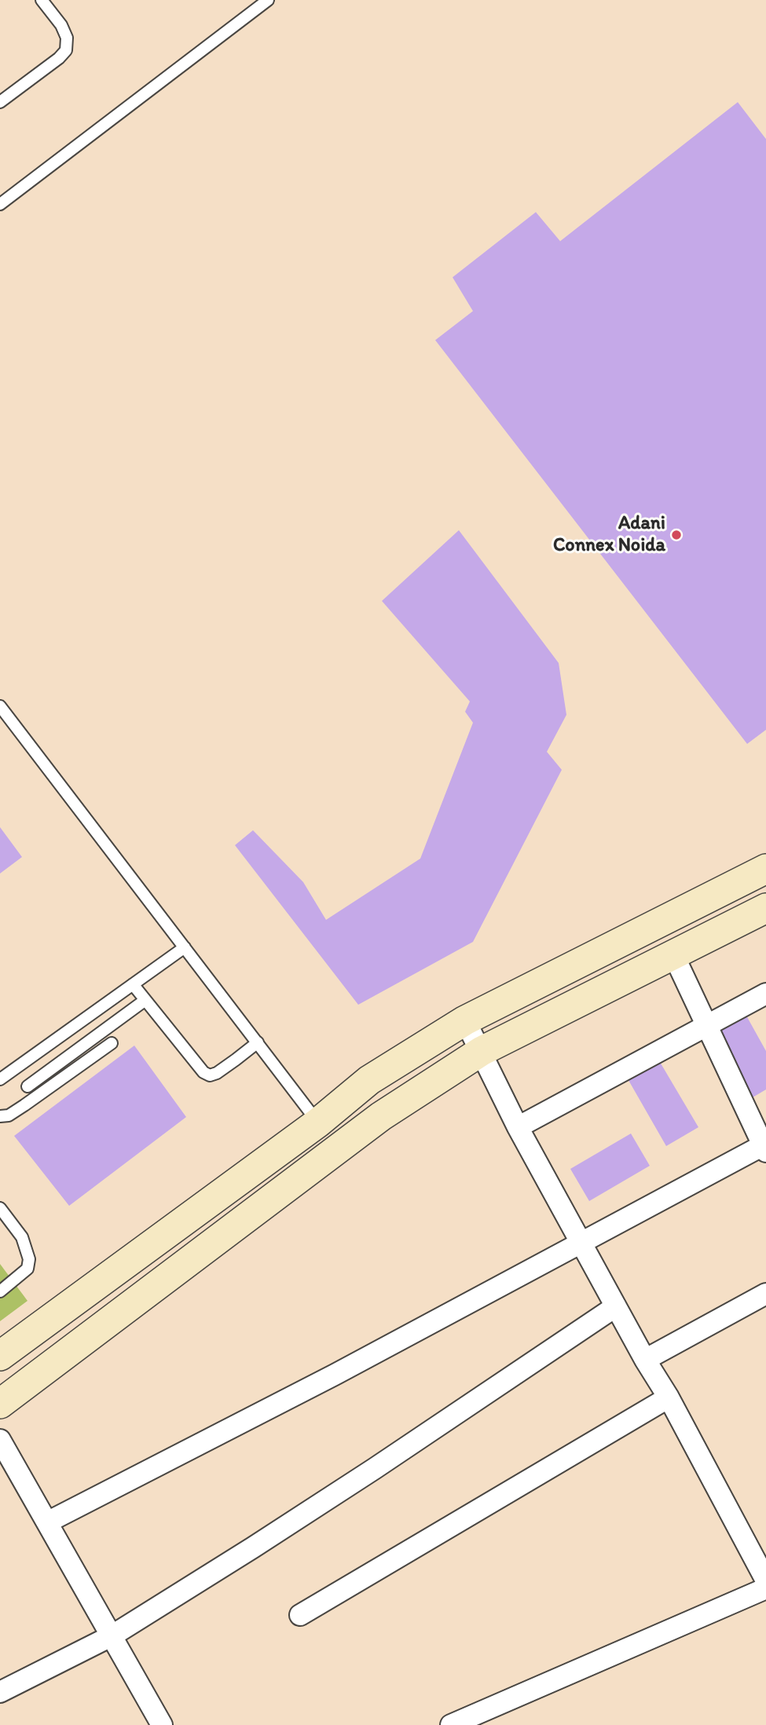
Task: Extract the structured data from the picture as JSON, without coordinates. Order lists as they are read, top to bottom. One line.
{"places":["Adani Connex Noida"]}
